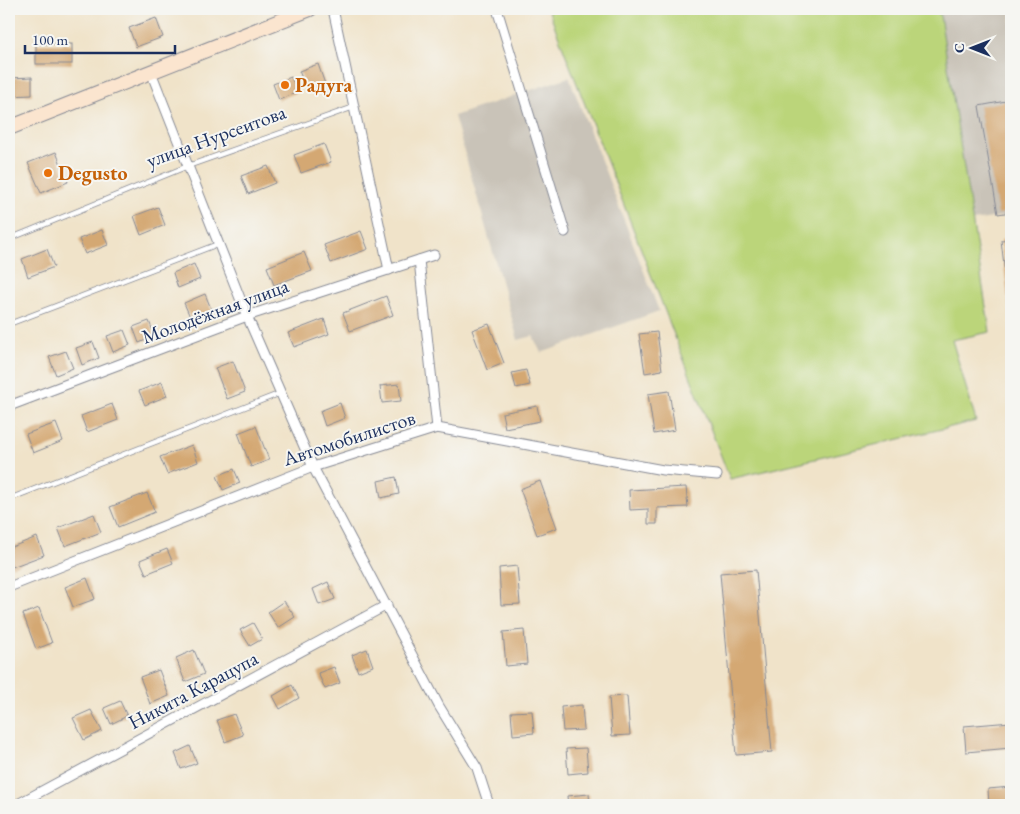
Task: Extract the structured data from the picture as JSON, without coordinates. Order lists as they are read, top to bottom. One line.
{"streets":{"street":["Молодёжная улица","Автомобилистов","Никита Карацупа"],"lane":["улица Нурсеитова"]},"places":["Радуга","Degusto"],"scale_bar":"100 m","north":"left"}
